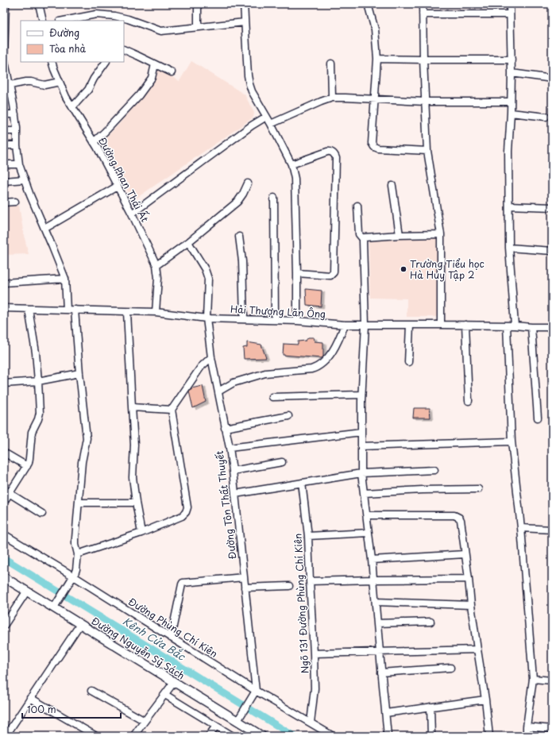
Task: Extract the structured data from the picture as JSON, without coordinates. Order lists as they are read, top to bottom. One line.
{"streets":{"main road":["Đường Nguyễn Sỹ Sách"],"street":["Đường Phan Thái Ất","Hải Thượng Lãn Ông","Đường Tôn Thất Thuyết","Ngõ 131 Đường Phùng Chí Kiên","Đường Phùng Chí Kiên"]},"crossings":[["Đường Phan Thái Ất","Hải Thượng Lãn Ông"],["Hải Thượng Lãn Ông","Đường Tôn Thất Thuyết"],["Đường Tôn Thất Thuyết","Đường Phùng Chí Kiên"],["Ngõ 131 Đường Phùng Chí Kiên","Đường Phùng Chí Kiên"]],"water":["Kênh Cửa Bắc"],"places":["Trường Tiểu học Hà Huy Tập 2"],"legend":["Đường","Tòa nhà"],"scale_bar":"100 m"}
